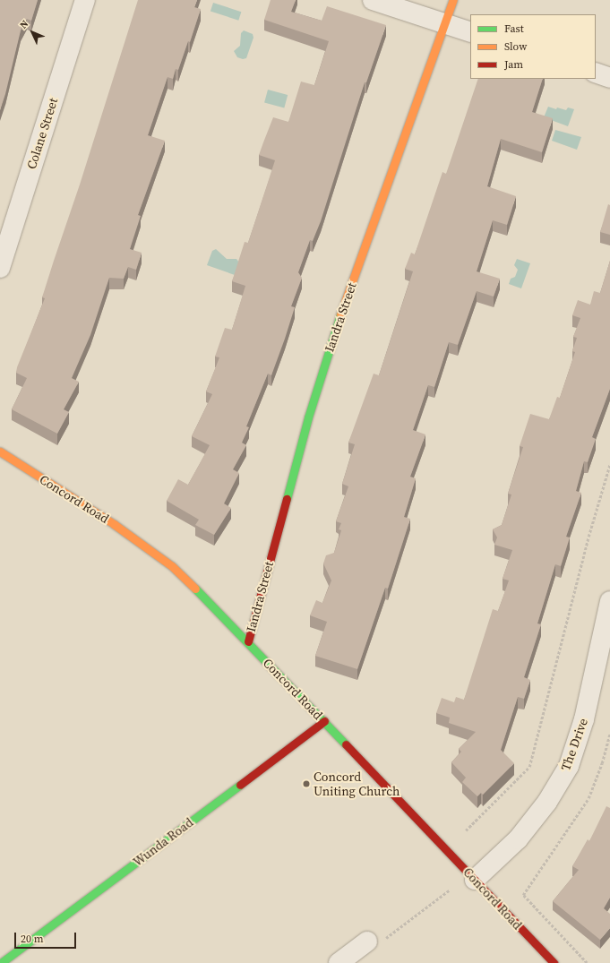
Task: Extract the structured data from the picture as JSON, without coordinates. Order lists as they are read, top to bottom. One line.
{"streets":{"street":["Colane Street","Iandra Street","Concord Road","The Drive","Wunda Road"]},"crossings":[["Iandra Street","Concord Road"],["Concord Road","The Drive"],["Concord Road","Wunda Road"]],"places":["Concord Uniting Church"],"legend":["Fast","Slow","Jam"],"scale_bar":"20 m","north":"top left"}
